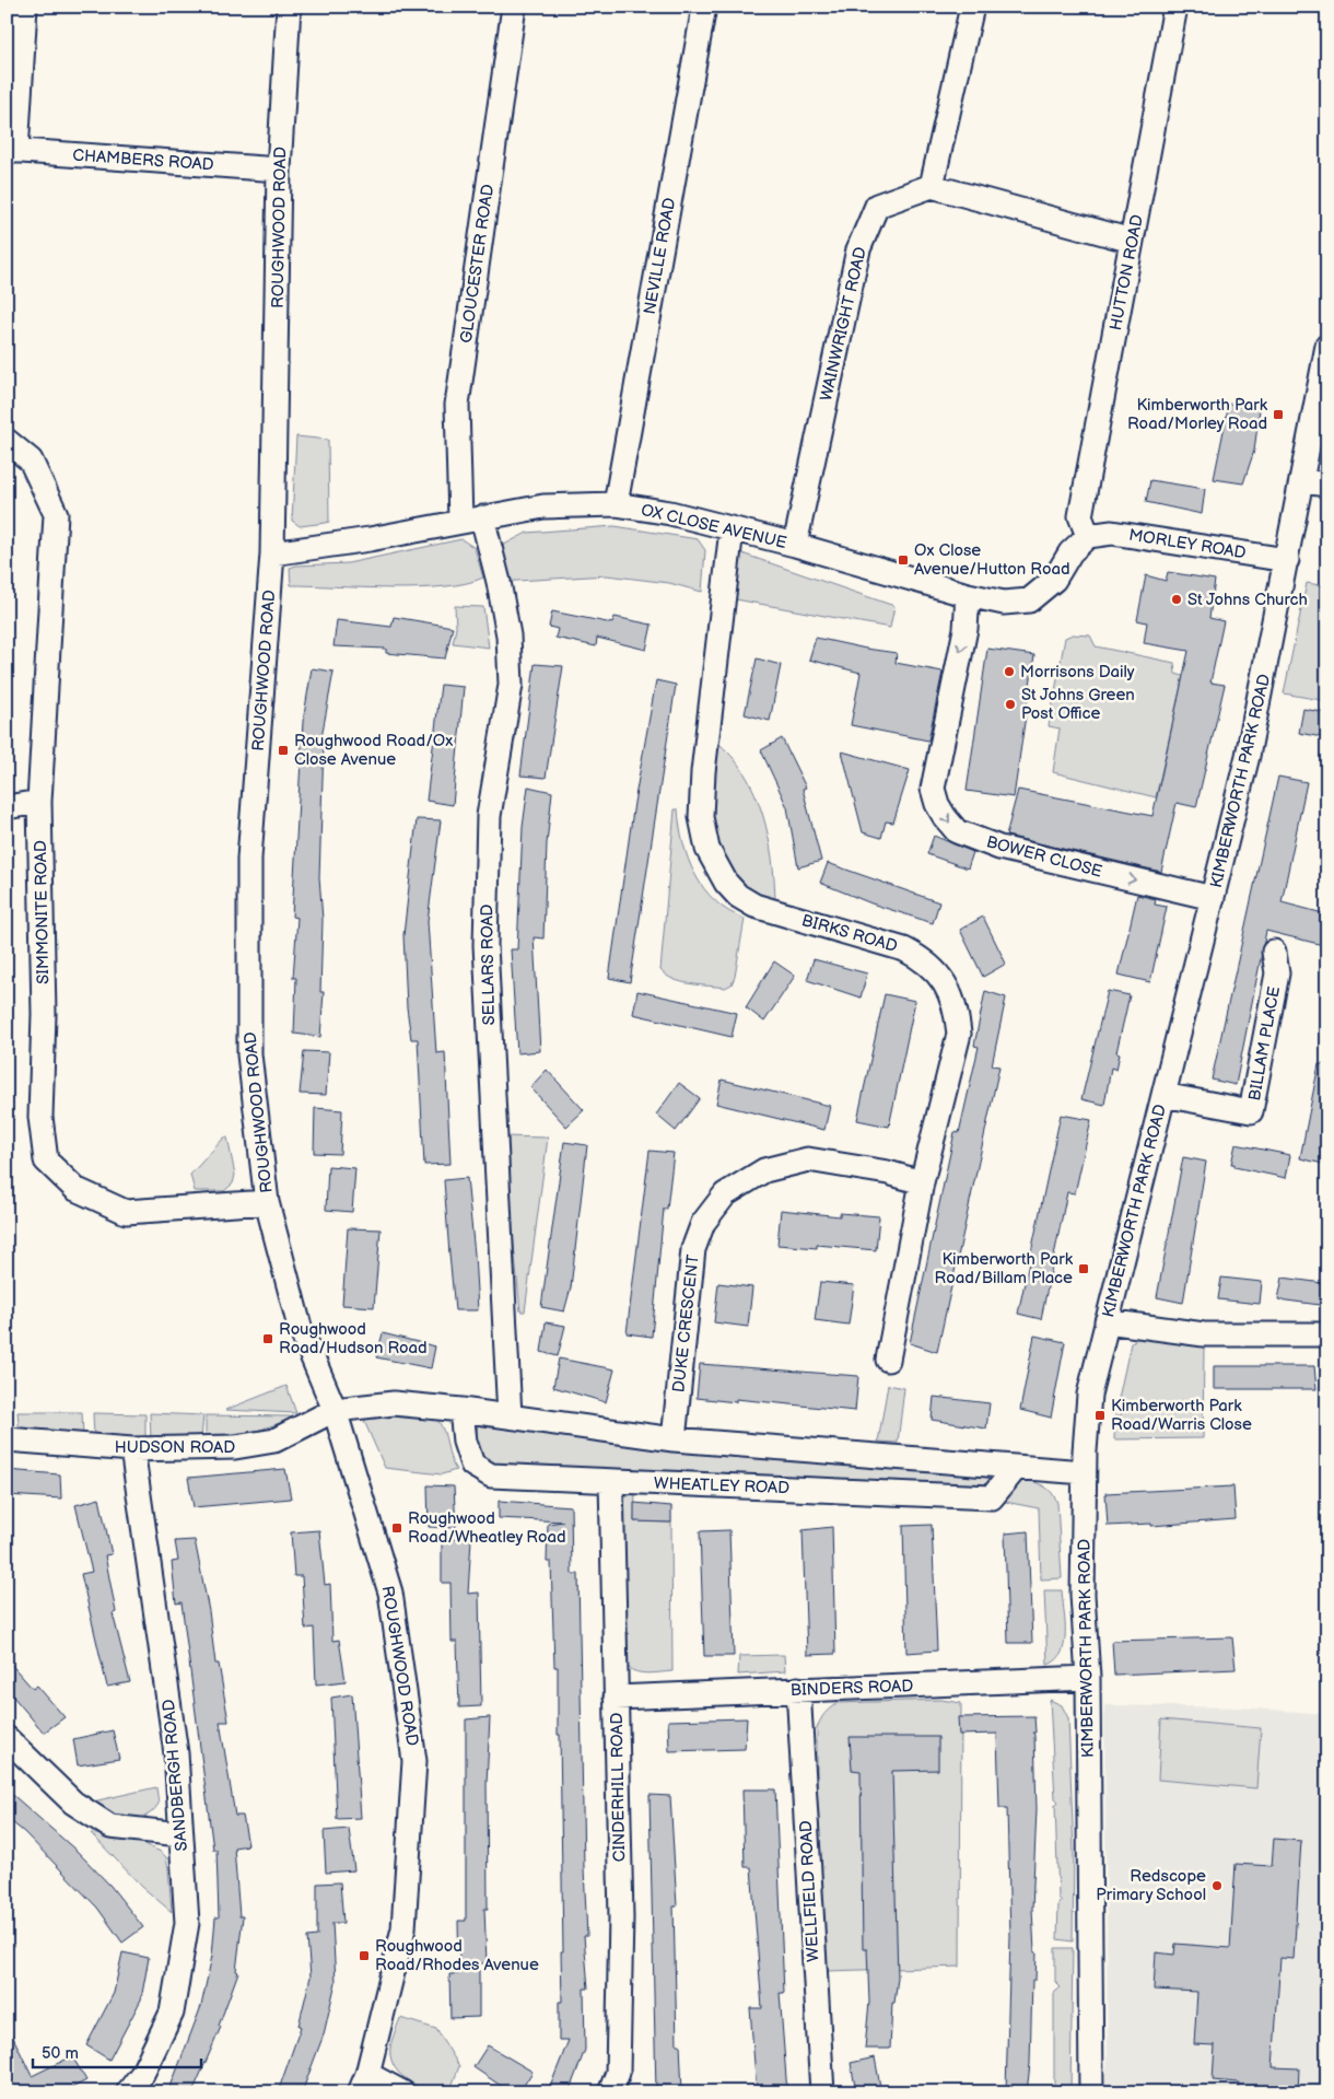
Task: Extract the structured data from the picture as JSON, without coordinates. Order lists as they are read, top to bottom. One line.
{"streets":{"street":["CHAMBERS ROAD","ROUGHWOOD ROAD","NEVILLE ROAD","GLOUCESTER ROAD","HUTTON ROAD","WAINWRIGHT ROAD","OX CLOSE AVENUE","MORLEY ROAD","KIMBERWORTH PARK ROAD","BOWER CLOSE","SIMMONITE ROAD","BIRKS ROAD","SELLARS ROAD","BILLAM PLACE","DUKE CRESCENT","HUDSON ROAD","WHEATLEY ROAD","BINDERS ROAD","SANDBERGH ROAD","CINDERHILL ROAD","WELLFIELD ROAD"]},"crossings":[["CHAMBERS ROAD","ROUGHWOOD ROAD"],["ROUGHWOOD ROAD","OX CLOSE AVENUE"],["ROUGHWOOD ROAD","SIMMONITE ROAD"],["ROUGHWOOD ROAD","HUDSON ROAD"],["NEVILLE ROAD","OX CLOSE AVENUE"],["GLOUCESTER ROAD","OX CLOSE AVENUE"],["GLOUCESTER ROAD","SELLARS ROAD"],["HUTTON ROAD","OX CLOSE AVENUE"],["HUTTON ROAD","MORLEY ROAD"],["WAINWRIGHT ROAD","OX CLOSE AVENUE"],["OX CLOSE AVENUE","MORLEY ROAD"],["OX CLOSE AVENUE","BOWER CLOSE"],["OX CLOSE AVENUE","BIRKS ROAD"],["OX CLOSE AVENUE","SELLARS ROAD"],["MORLEY ROAD","KIMBERWORTH PARK ROAD"],["KIMBERWORTH PARK ROAD","BOWER CLOSE"],["KIMBERWORTH PARK ROAD","BILLAM PLACE"],["KIMBERWORTH PARK ROAD","BINDERS ROAD"],["BIRKS ROAD","DUKE CRESCENT"],["HUDSON ROAD","SANDBERGH ROAD"],["WHEATLEY ROAD","CINDERHILL ROAD"],["BINDERS ROAD","CINDERHILL ROAD"],["BINDERS ROAD","WELLFIELD ROAD"]],"places":{"transit":["Kimberworth Park Road/Morley Road","Ox Close Avenue/Hutton Road","Roughwood Road/Ox Close Avenue","Kimberworth Park Road/Billam Place","Roughwood Road/Hudson Road","Kimberworth Park Road/Warris Close","Roughwood Road/Wheatley Road","Roughwood Road/Rhodes Avenue"],"other":["St Johns Church","Morrisons Daily","St Johns Green Post Office","Redscope Primary School"]},"scale_bar":"50 m"}
